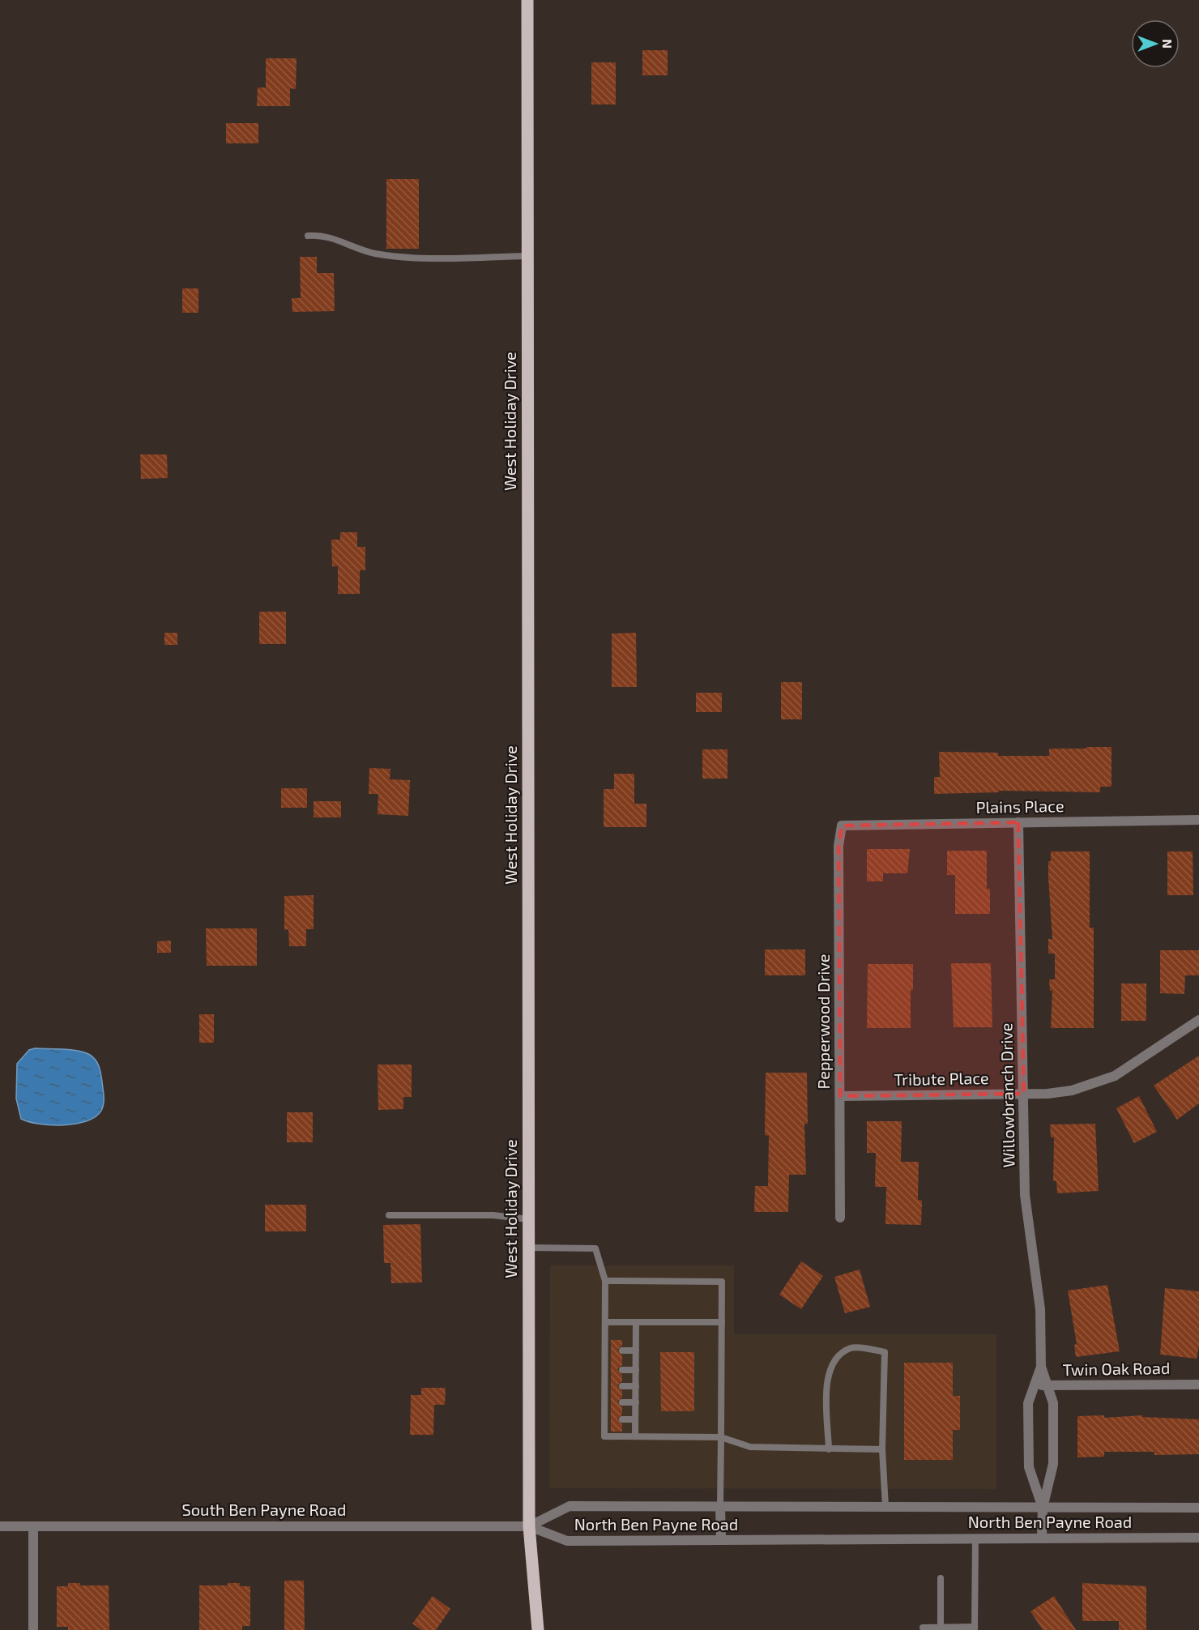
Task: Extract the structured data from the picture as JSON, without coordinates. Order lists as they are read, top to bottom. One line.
{"streets":{"main road":["West Holiday Drive"],"street":["Plains Place","Pepperwood Drive","Tribute Place","Willowbranch Drive","Twin Oak Road","South Ben Payne Road","North Ben Payne Road"]},"crossings":[["West Holiday Drive","South Ben Payne Road"],["West Holiday Drive","North Ben Payne Road"],["Plains Place","Pepperwood Drive"],["Plains Place","Willowbranch Drive"],["Pepperwood Drive","Tribute Place"],["Tribute Place","Willowbranch Drive"],["Willowbranch Drive","Twin Oak Road"],["Willowbranch Drive","North Ben Payne Road"],["South Ben Payne Road","North Ben Payne Road"]],"north":"right"}
